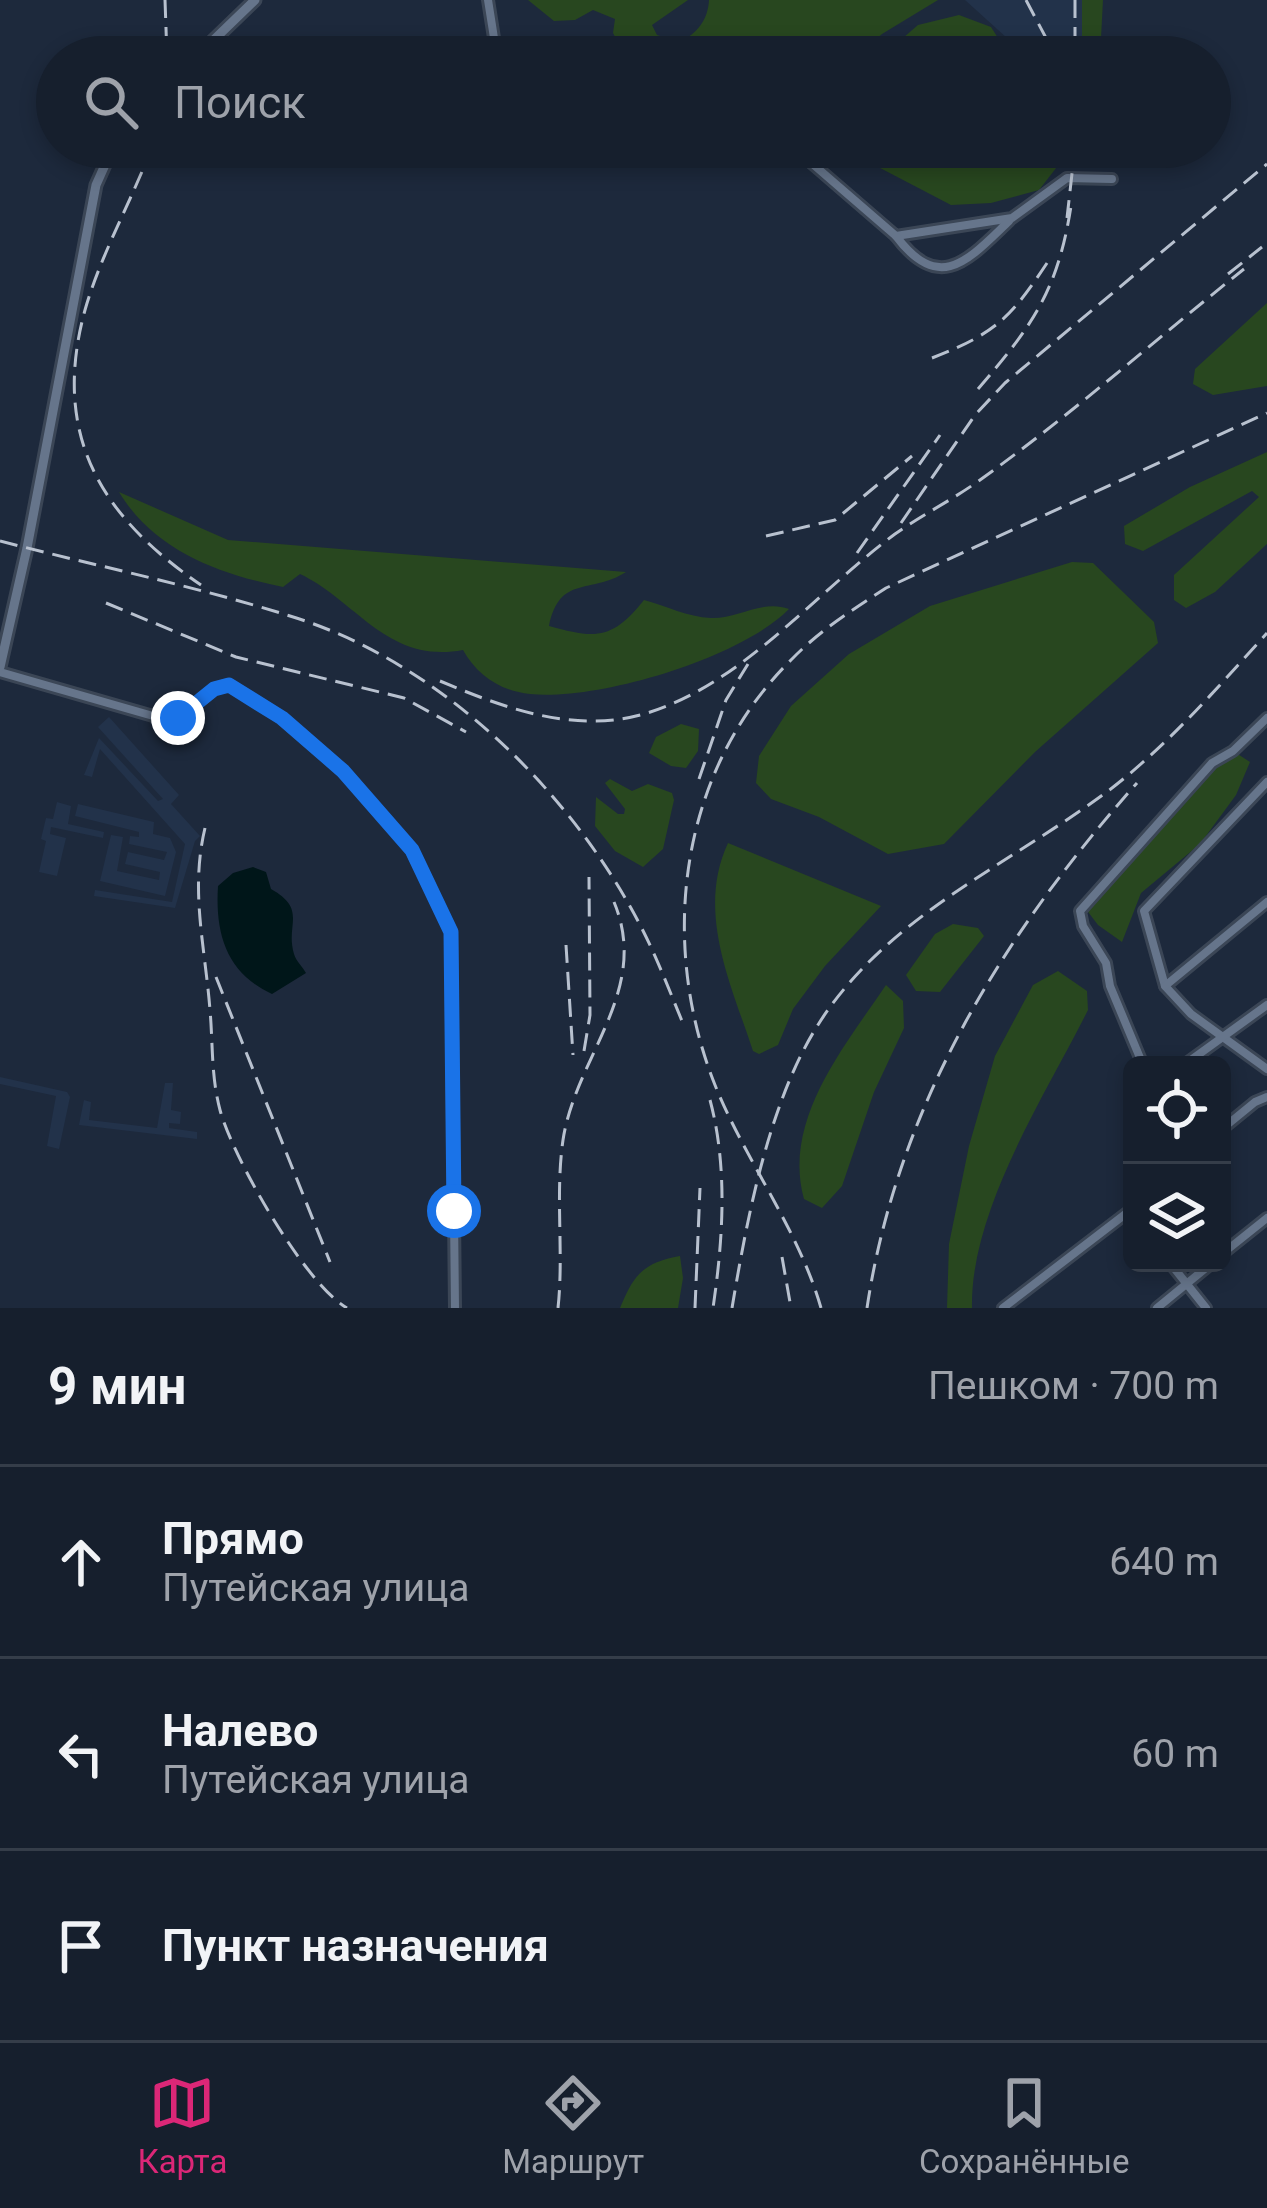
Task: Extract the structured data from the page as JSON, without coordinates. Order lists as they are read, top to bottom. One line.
{"page":{"search":"Поиск","heading":["9 мин","Пешком · 700 m"],"list":[["Прямо","Путейская улица","640 m"],["Налево","Путейская улица","60 m"],"Пункт назначения"],"nav":["Карта","Маршрут","Сохранённые"]}}
